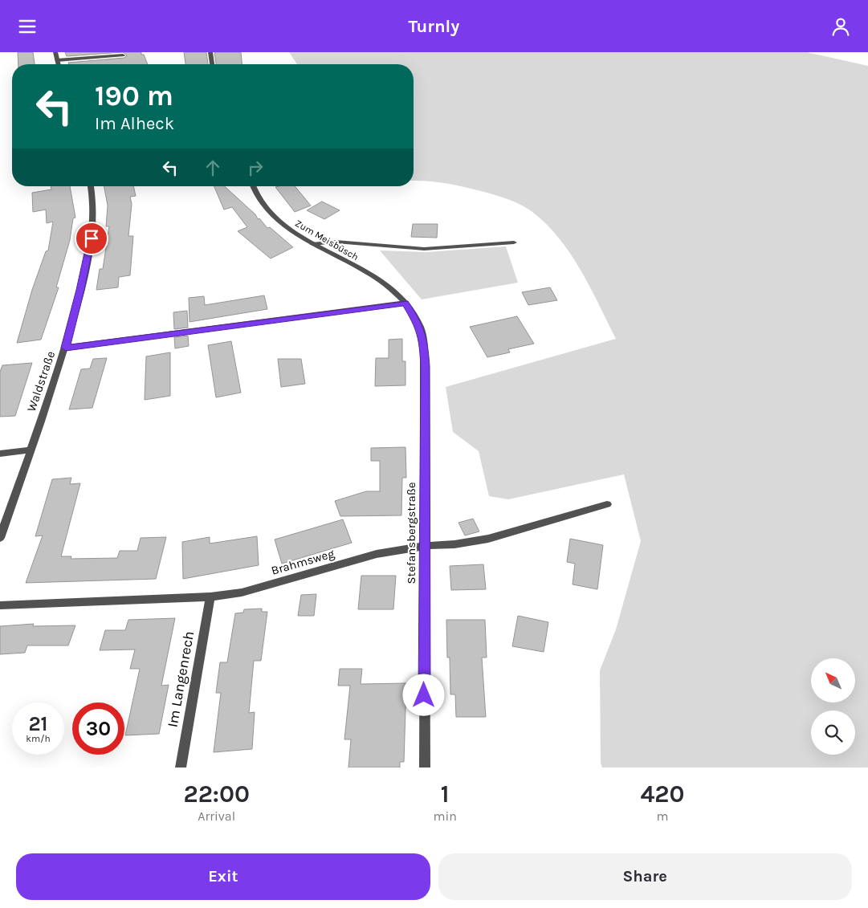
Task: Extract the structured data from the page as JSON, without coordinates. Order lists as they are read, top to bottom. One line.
{"streets":{"street":["Zum Meisbüsch","Waldstraße","Stefansbergstraße","Brahmsweg","Im Langenrech"]},"crossings":[["Zum Meisbüsch","Stefansbergstraße"],["Stefansbergstraße","Brahmsweg"],["Brahmsweg","Im Langenrech"]],"north":"top left","page":{"header":"Turnly","turn":["190 m","Im Alheck"],"speed":"21 km/h","limit":"30","eta":["22:00","Arrival","1","min","420","m"],"buttons":["Exit","Share"]}}
